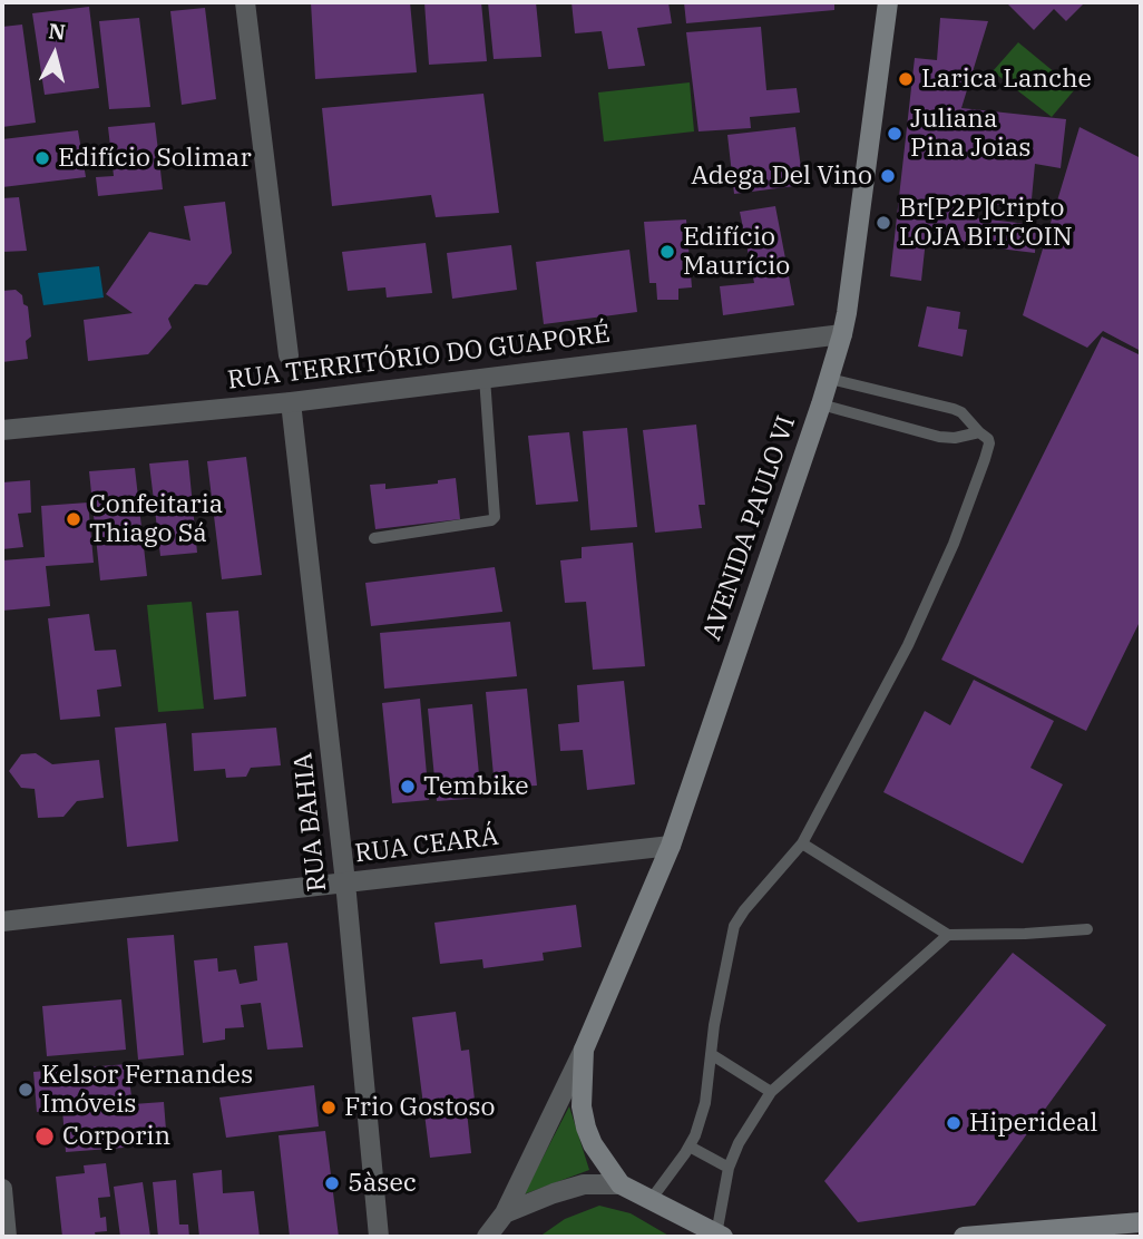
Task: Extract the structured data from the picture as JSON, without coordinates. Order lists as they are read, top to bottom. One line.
{"streets":{"main road":["AVENIDA PAULO VI"],"street":["RUA TERRITÓRIO DO GUAPORÉ","RUA BAHIA","RUA CEARÁ"]},"crossings":[["RUA TERRITÓRIO DO GUAPORÉ","AVENIDA PAULO VI"],["RUA TERRITÓRIO DO GUAPORÉ","RUA BAHIA"],["AVENIDA PAULO VI","RUA CEARÁ"],["RUA BAHIA","RUA CEARÁ"]],"places":["Larica Lanche","Juliana Pina Joias","Edifício Solimar","Adega Del Vino","Br[P2P]Cripto LOJA BITCOIN","Edifício Maurício","Confeitaria Thiago Sá","Tembike","Kelsor Fernandes Imóveis","Frio Gostoso","Hiperideal","Corporin","5àsec"],"north":"top"}
